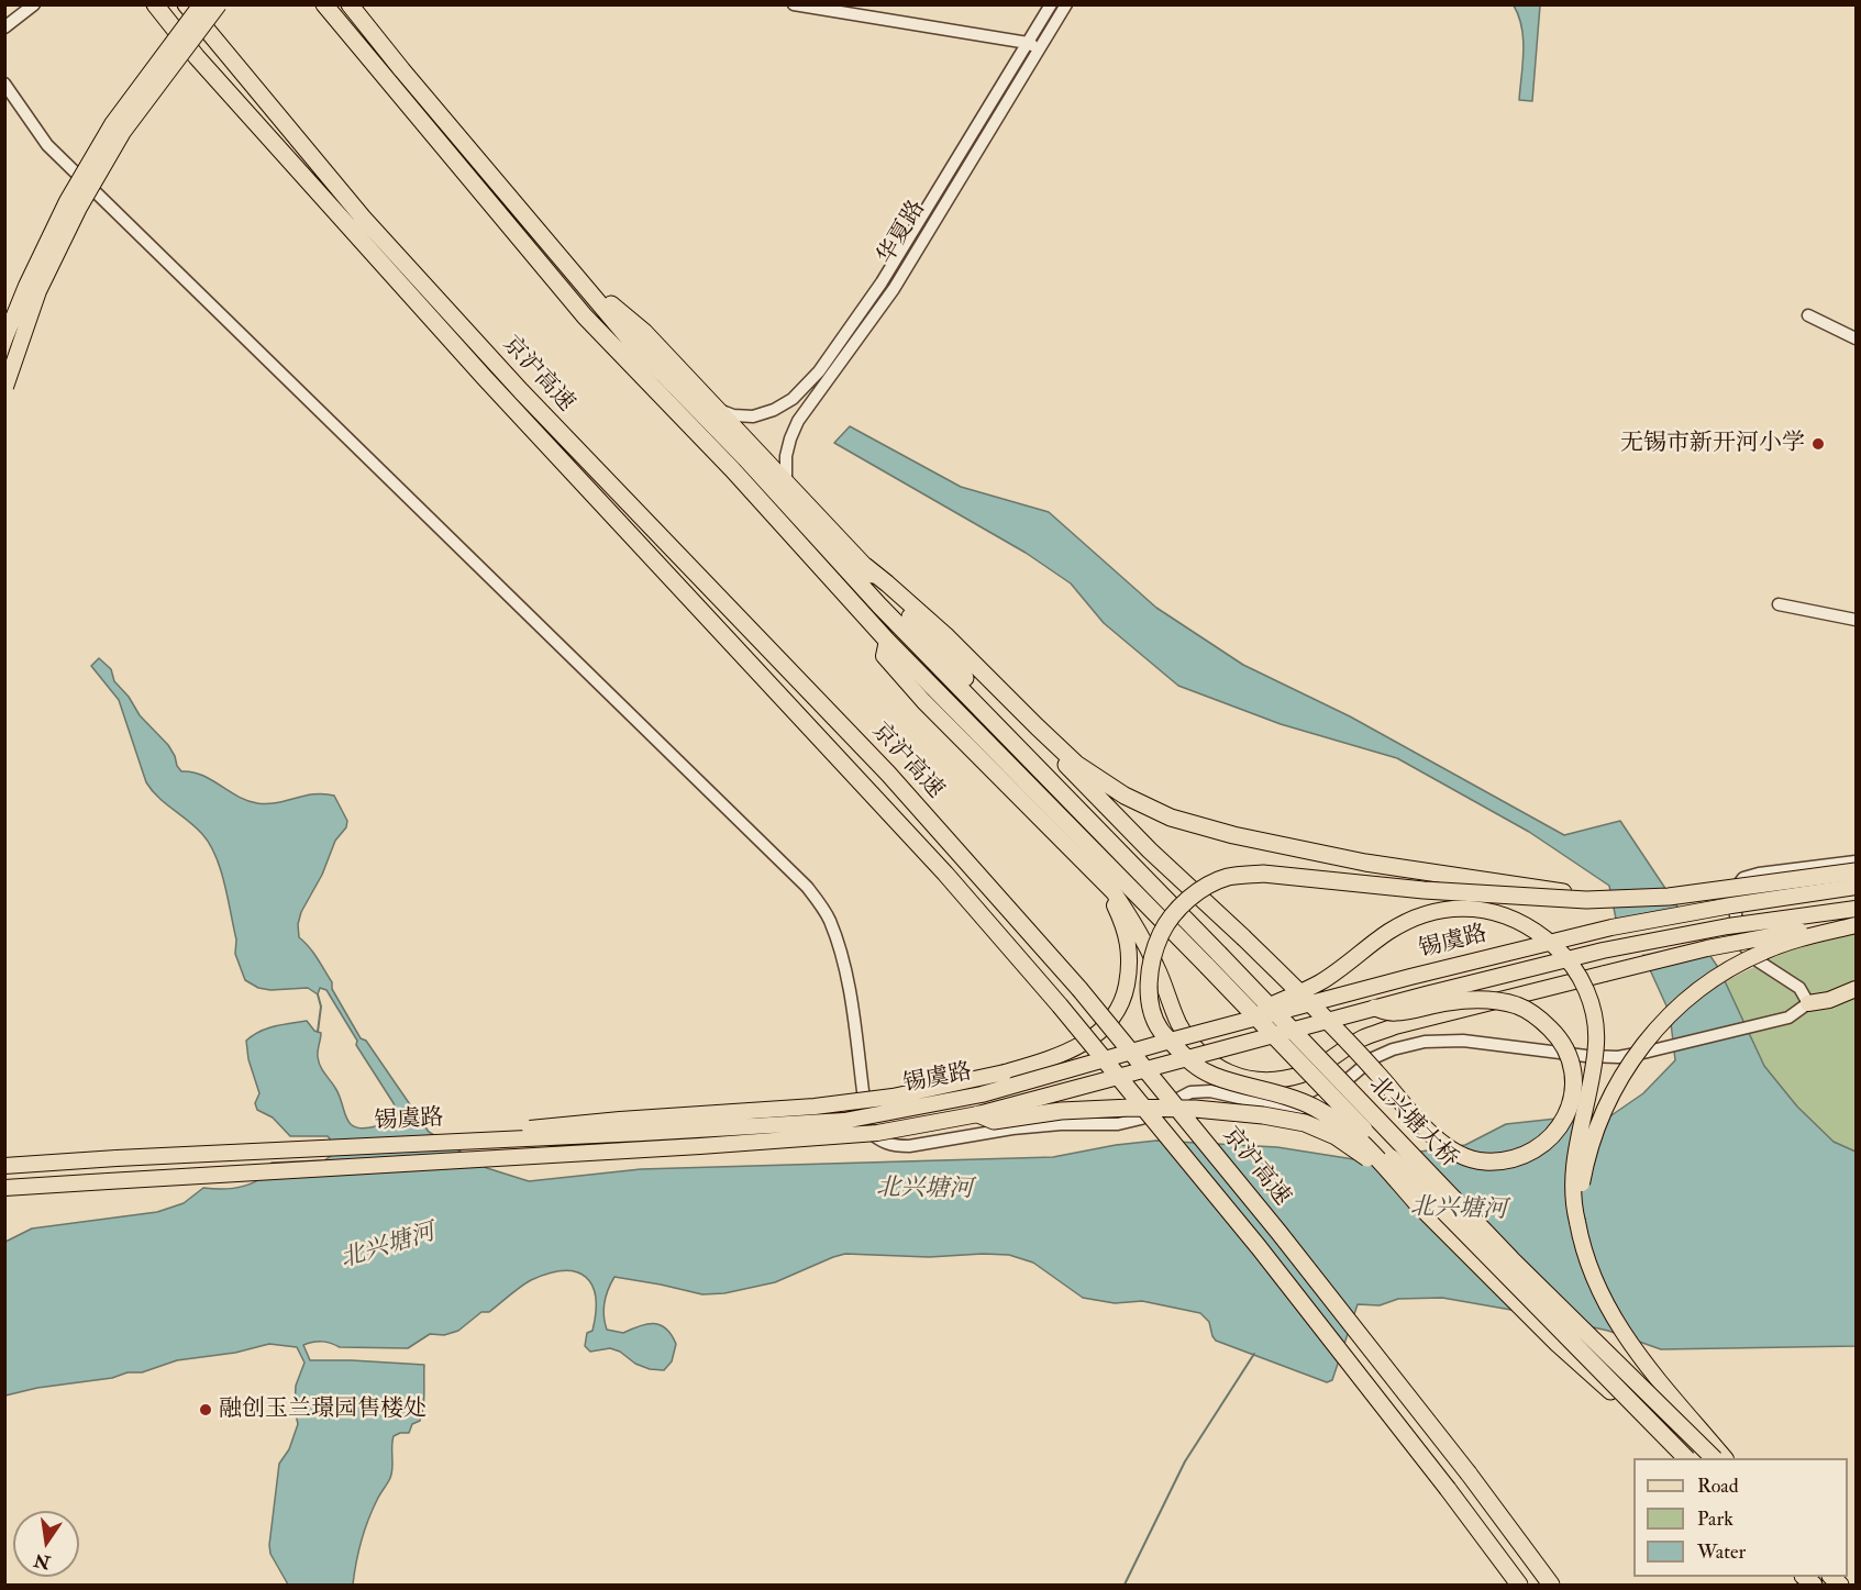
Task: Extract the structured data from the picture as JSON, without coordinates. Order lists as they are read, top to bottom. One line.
{"streets":{"highway":["京沪高速","北兴塘大桥"],"main road":["锡虞路"],"street":["华夏路"]},"water":["北兴塘河"],"places":["无锡市新开河小学","融创玉兰璟园售楼处"],"legend":["Road","Park","Water"],"north":"bottom"}
